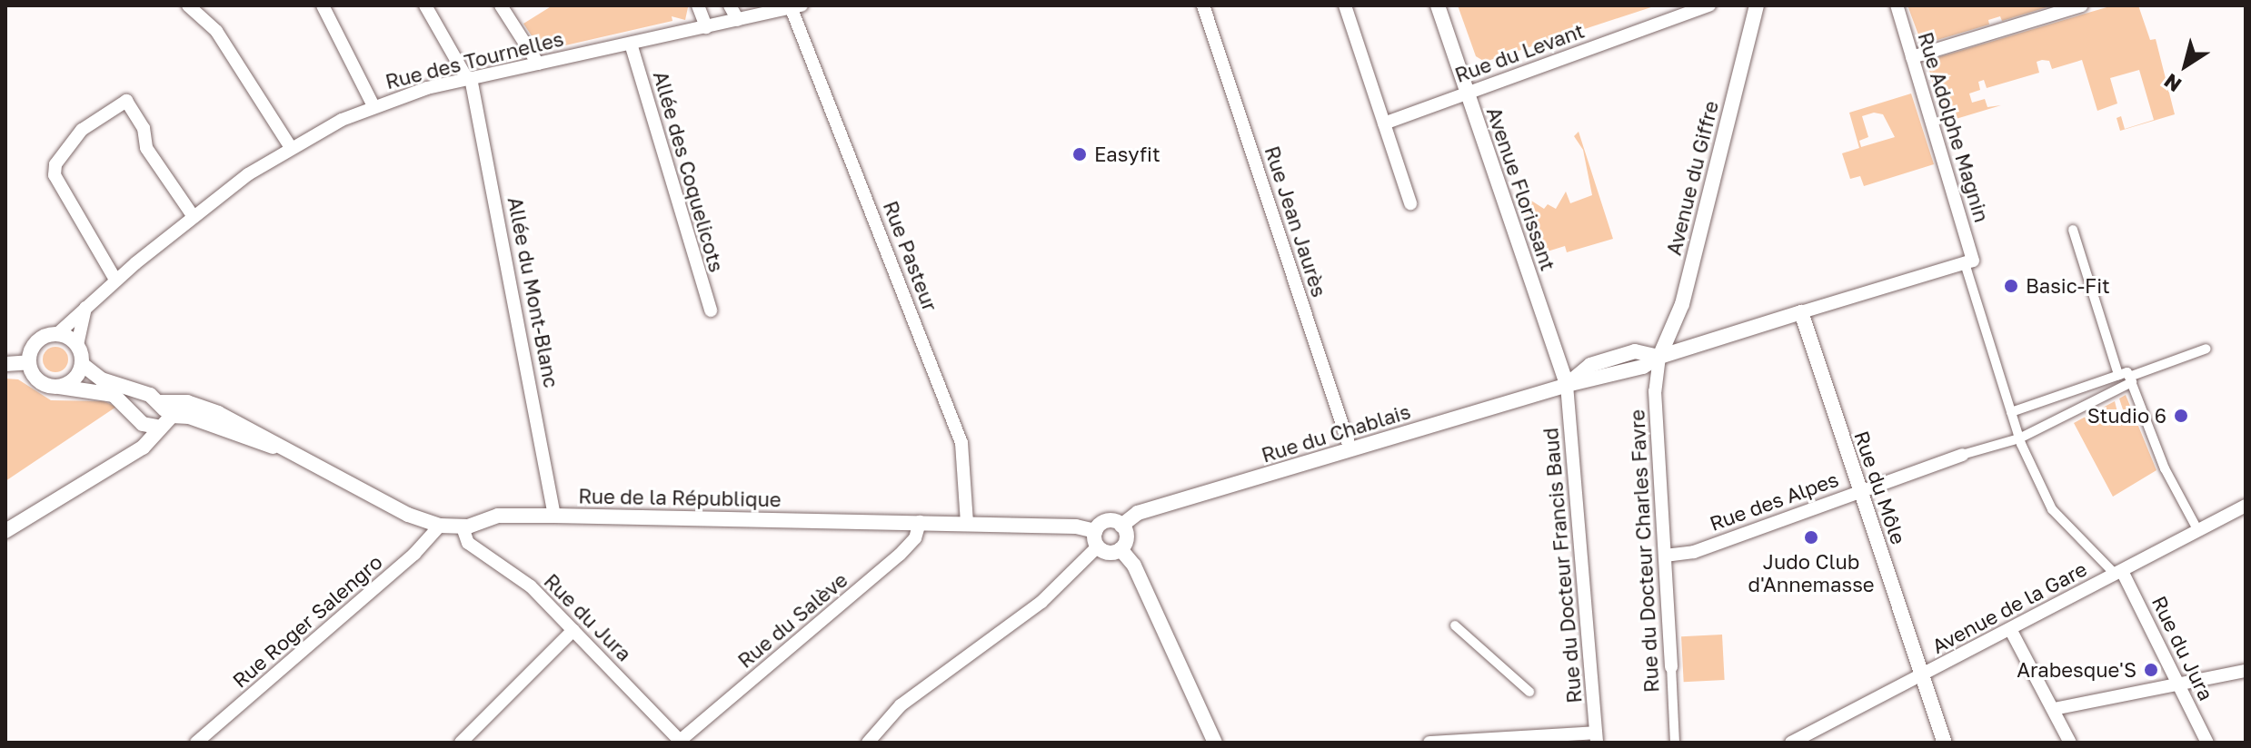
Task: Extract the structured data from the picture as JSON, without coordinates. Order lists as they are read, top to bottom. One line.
{"streets":{"street":["Rue du Levant","Rue des Tournelles","Rue Adolphe Magnin","Allée des Coquelicots","Avenue du Giffre","Avenue Florissant","Rue Jean Jaurès","Rue Pasteur","Allée du Mont-Blanc","Rue du Chablais","Rue du Môle","Rue de la République","Rue des Alpes","Rue du Docteur Charles Favre","Rue du Docteur Francis Baud","Avenue de la Gare","Rue du Jura","Rue du Salève","Rue Roger Salengro"]},"crossings":[["Rue du Levant","Avenue Florissant"],["Rue des Tournelles","Allée des Coquelicots"],["Rue des Tournelles","Rue Pasteur"],["Rue des Tournelles","Allée du Mont-Blanc"],["Rue des Tournelles","Rue de la République"],["Rue Adolphe Magnin","Rue du Chablais"],["Avenue du Giffre","Rue du Chablais"],["Avenue du Giffre","Rue du Docteur Charles Favre"],["Avenue Florissant","Rue du Chablais"],["Avenue Florissant","Rue du Docteur Francis Baud"],["Rue Jean Jaurès","Rue du Chablais"],["Rue Pasteur","Rue de la République"],["Allée du Mont-Blanc","Rue de la République"],["Rue du Chablais","Rue du Môle"],["Rue du Chablais","Rue de la République"],["Rue du Chablais","Rue du Docteur Charles Favre"],["Rue du Chablais","Rue du Docteur Francis Baud"],["Rue du Môle","Rue des Alpes"],["Rue du Môle","Avenue de la Gare"],["Rue de la République","Rue du Jura"],["Rue de la République","Rue du Salève"],["Rue de la République","Rue Roger Salengro"],["Rue des Alpes","Rue du Docteur Charles Favre"],["Avenue de la Gare","Rue du Jura"],["Rue du Jura","Rue du Salève"]],"places":["Easyfit","Basic-Fit","Studio 6","Judo Club d'Annemasse","Arabesque'S"],"north":"bottom left"}
